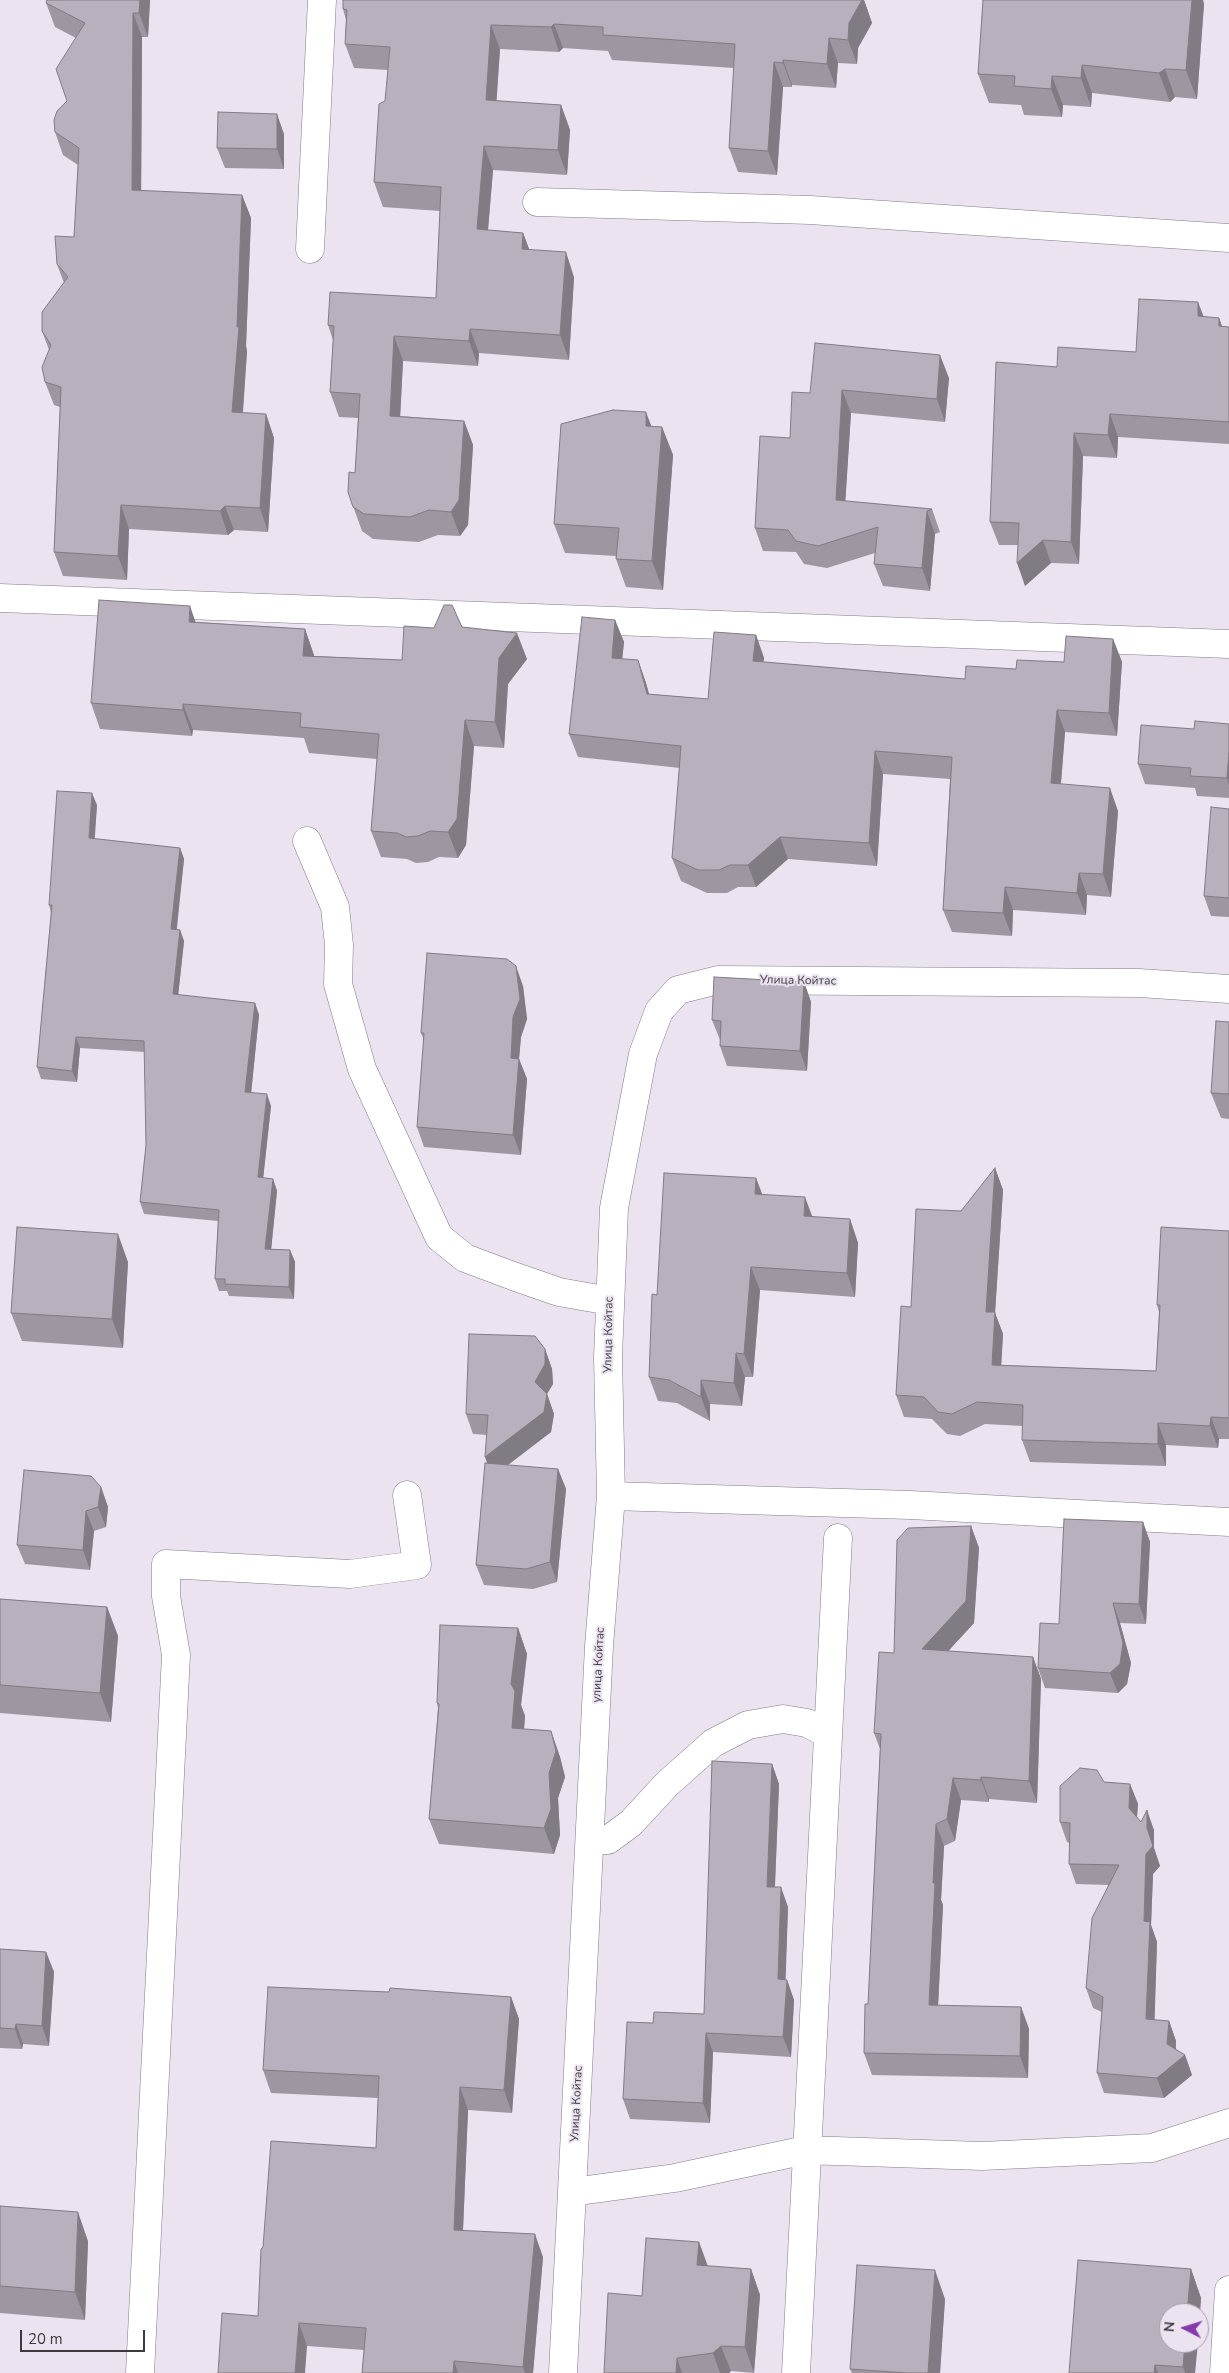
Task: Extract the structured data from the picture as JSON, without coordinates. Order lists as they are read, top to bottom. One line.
{"streets":{"street":["Улица Койтас","улица Койтас"]},"crossings":[["Улица Койтас","улица Койтас"]],"scale_bar":"20 m","north":"left"}
